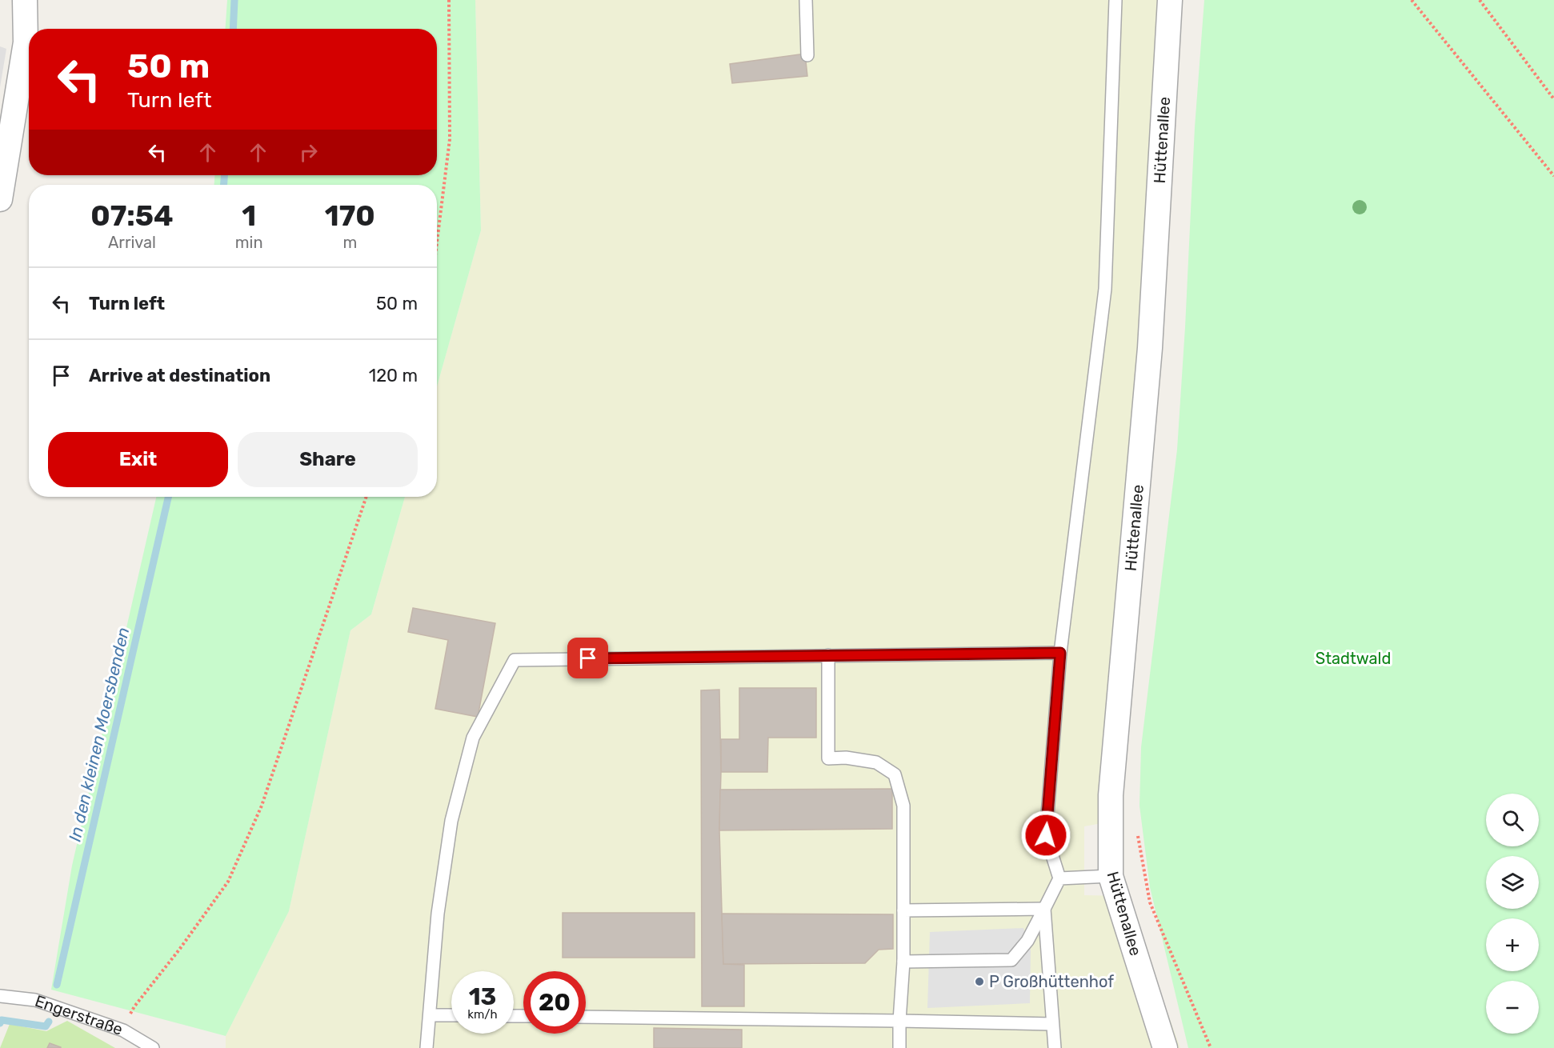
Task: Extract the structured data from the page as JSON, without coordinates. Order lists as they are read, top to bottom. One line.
{"streets":{"street":["Hüttenallee"],"lane":["Engerstraße"]},"water":["In den kleinen Moersbenden"],"parks":["Stadtwald"],"places":["P Großhüttenhof"],"page":{"turn":["50 m","Turn left"],"eta":["07:54","Arrival","1","min","170","m"],"list":[{"name":"Turn left","value":"50 m"},{"name":"Arrive at destination","value":"120 m"}],"buttons":["Exit","Share"],"map_buttons":["+","−"],"speed":"13 km/h","limit":"20"}}
